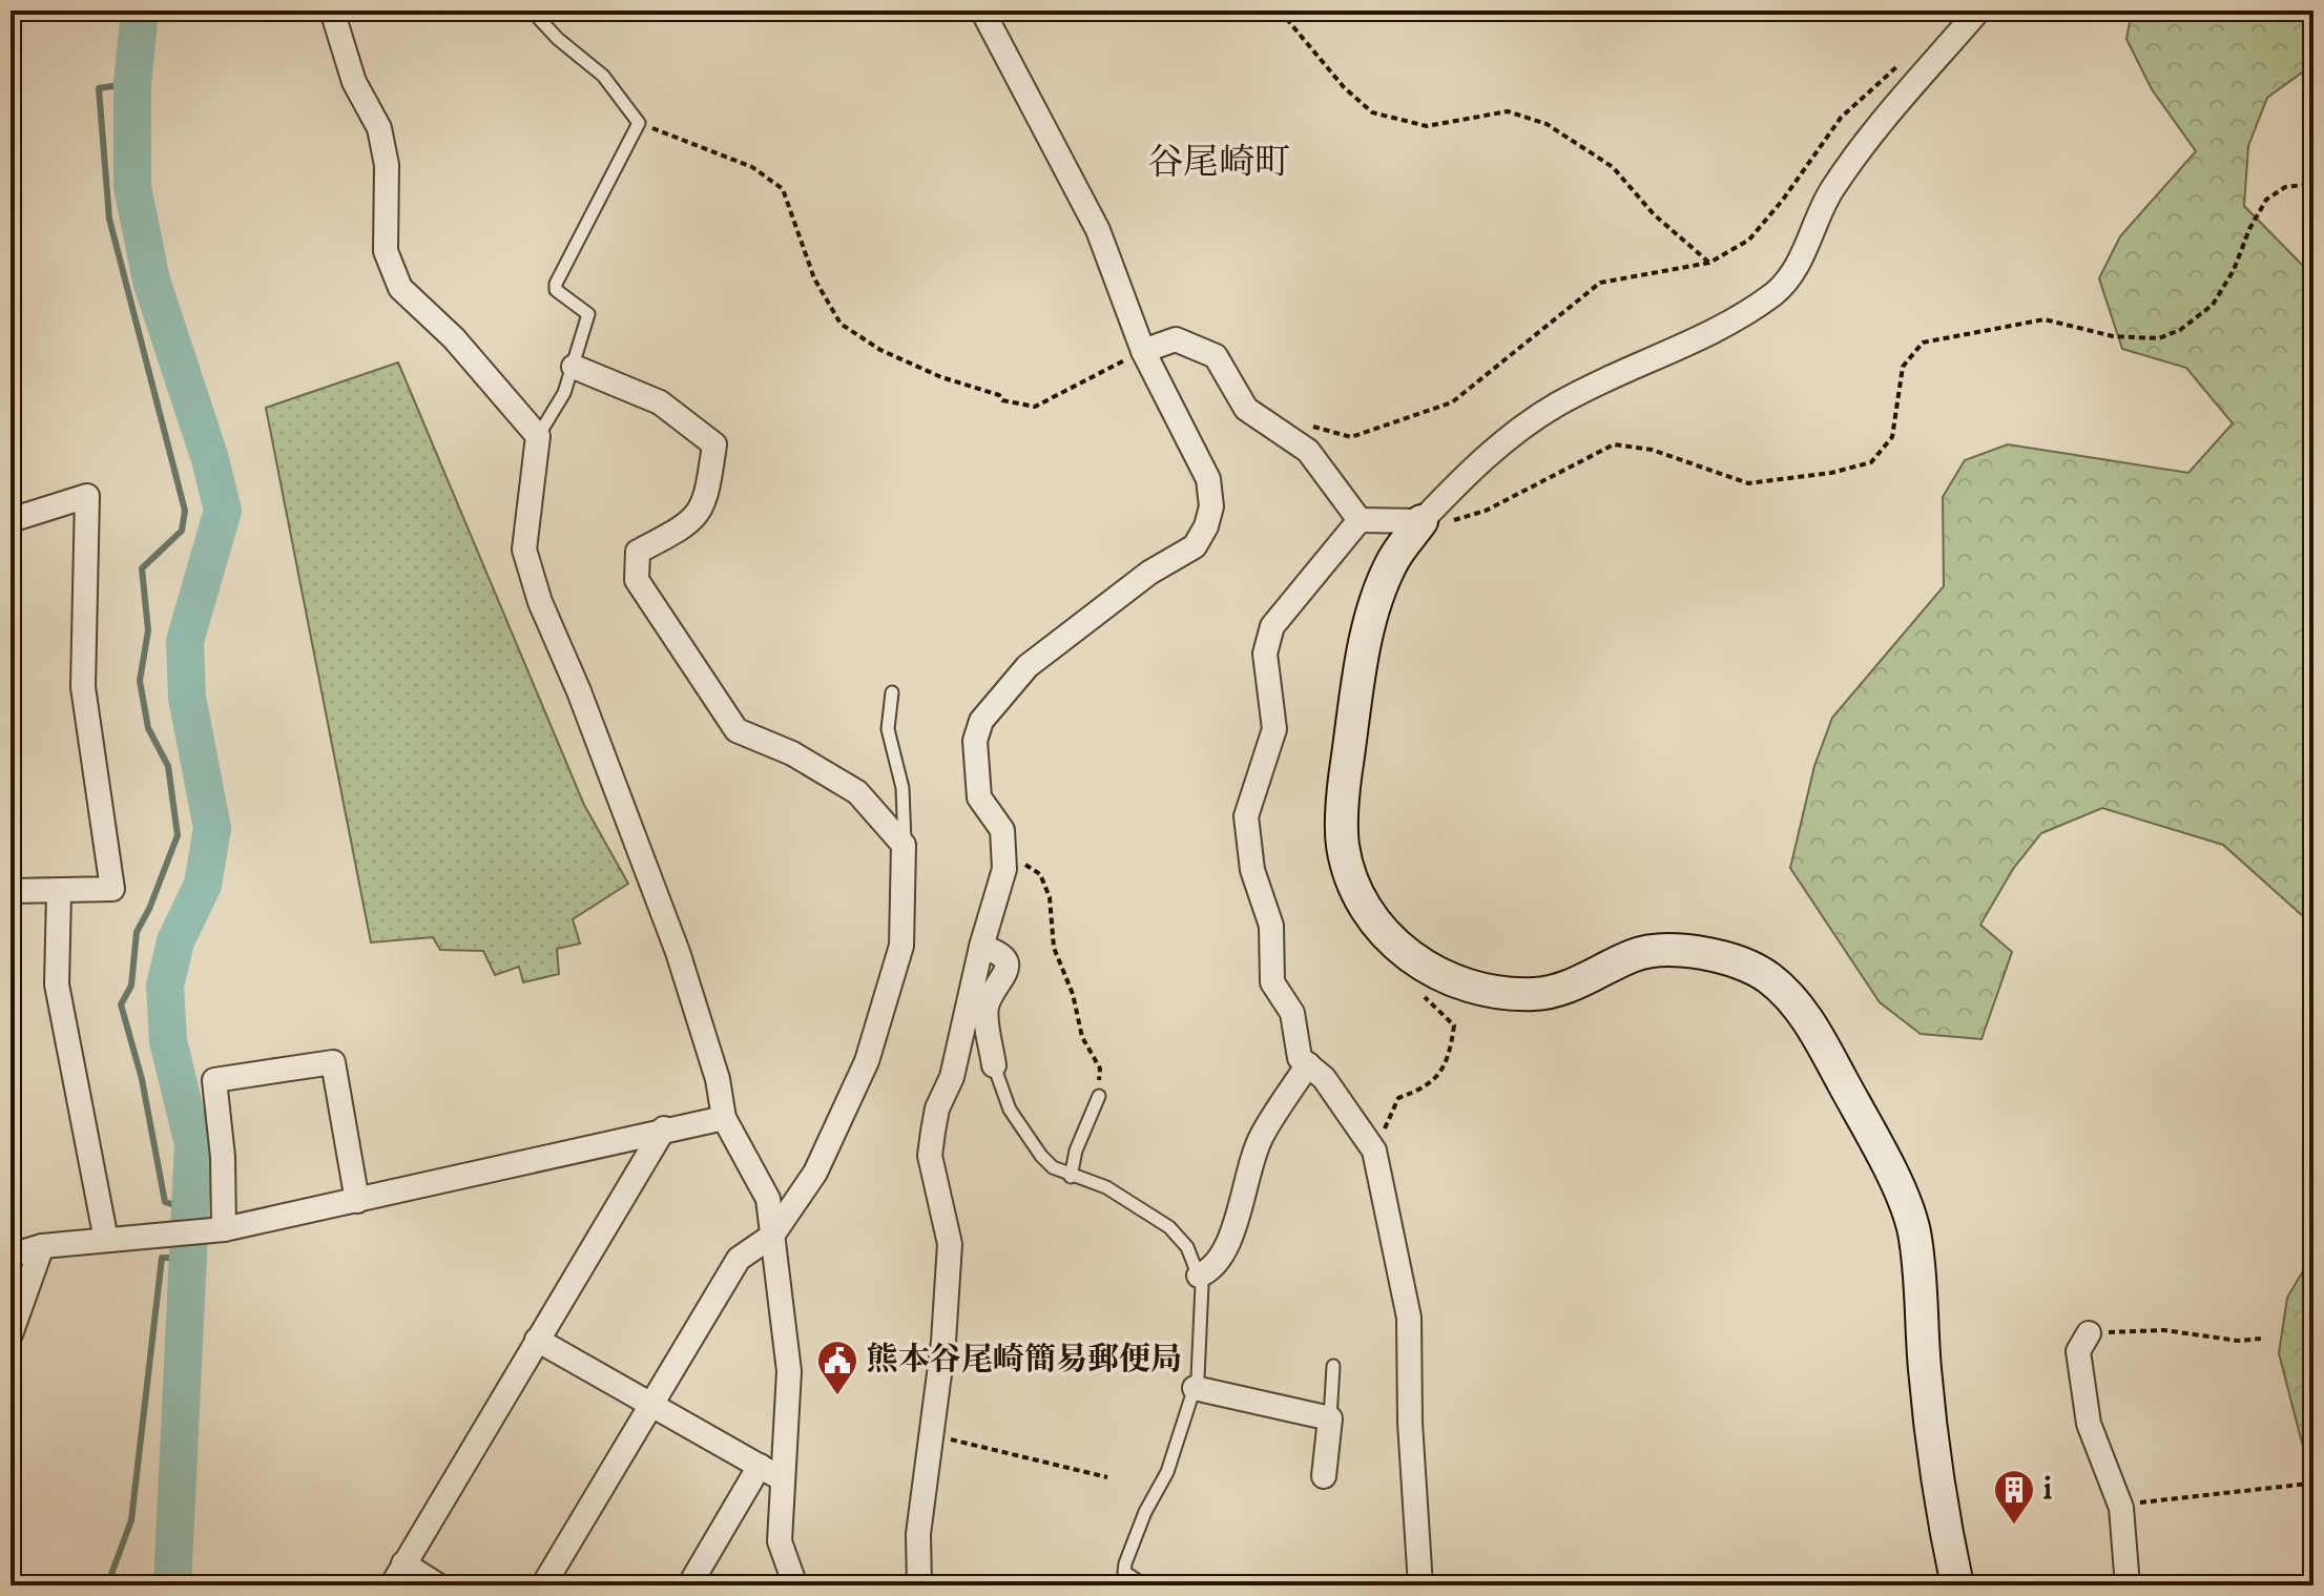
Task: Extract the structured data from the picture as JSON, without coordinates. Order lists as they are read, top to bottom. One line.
{"districts":["谷尾崎町"],"places":{"public building":["熊本谷尾崎簡易郵便局"],"building":["i"]}}
